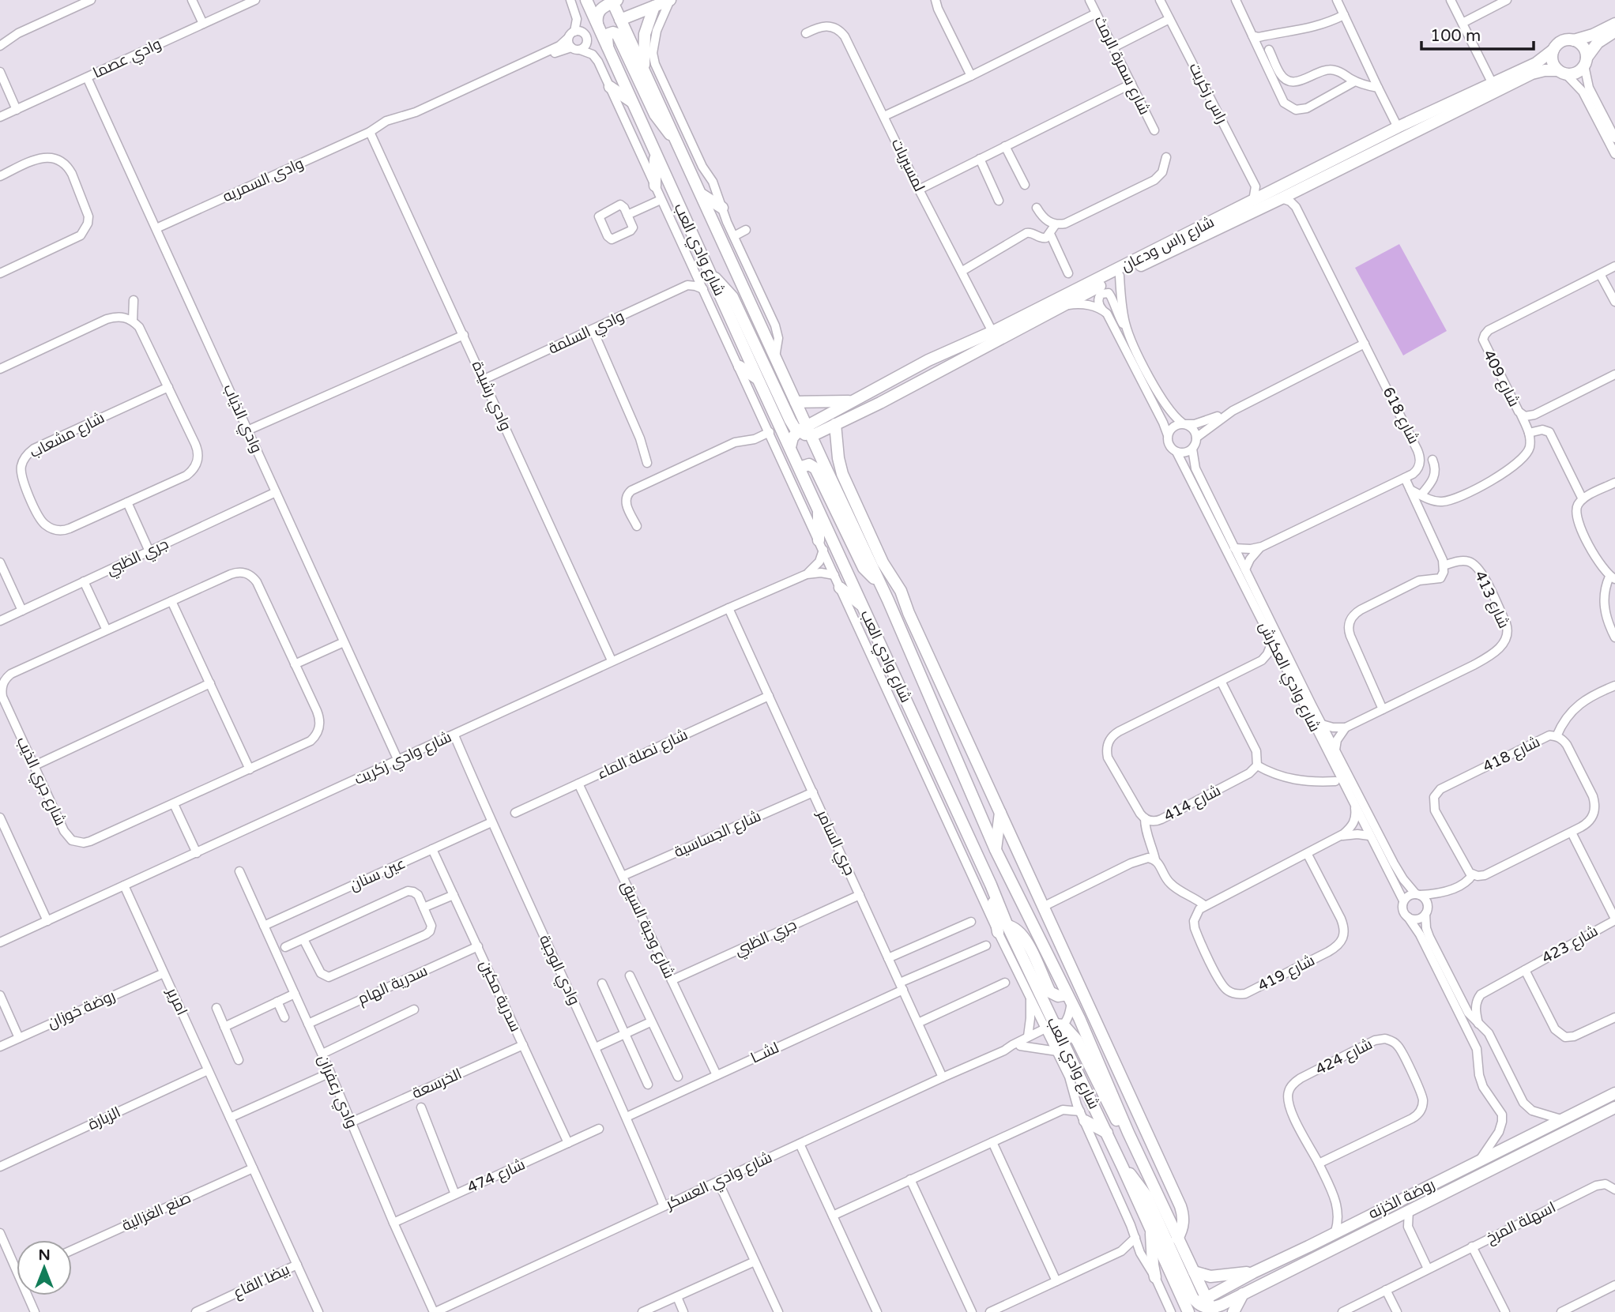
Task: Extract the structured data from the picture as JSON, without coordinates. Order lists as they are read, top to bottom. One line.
{"streets":{"street":["وادي عصما","شارع سمرة الرمث","راس زكريت","لمسيربات","وادى السمريه","شارع راس ودعان","شارع وادي العب","وادي السلمة","شارع 409","وادي رشيدة","شارع 618","وادي الذياب","شارع مشعاب","جري الظبي","شارع 413","شارع وادي العكرش","شارع نصلة الماء","شارع 418","شارع وادي زكريت","شارع جري الذيب","شارع 414","شارع الجساسية","جري السامر","عين سنان","شارع وجبة السيق","شارع 423","وادي الوجبة","شارع 419","سدرية الهام","سدرية مكين","امرير","روضة خوزان","لشــا","شارع 424","الخرسعة","وادي زعفران","الزبارة","شارع 474","شارع وادي العسكر","روضة الخزنه","صنع الغزالية","اسهلة المرخ","بيضا القاع"]},"crossings":[["وادي عصما","وادي الذياب"],["لمسيربات","شارع راس ودعان"],["وادى السمريه","وادي رشيدة"],["وادى السمريه","وادي الذياب"],["شارع راس ودعان","شارع وادي العب"],["شارع وادي العب","شارع وادي العسكر"],["شارع وادي العب","روضة الخزنه"],["وادي السلمة","وادي رشيدة"],["وادي رشيدة","شارع وادي زكريت"],["شارع 618","شارع وادي العكرش"],["وادي الذياب","جري الظبي"],["وادي الذياب","شارع وادي زكريت"],["جري الظبي","جري السامر"],["جري الظبي","شارع وجبة السيق"],["شارع وادي العكرش","شارع 418"],["شارع وادي العكرش","شارع 414"],["شارع نصلة الماء","جري السامر"],["شارع نصلة الماء","شارع وجبة السيق"],["شارع وادي زكريت","جري السامر"],["شارع وادي زكريت","وادي الوجبة"],["شارع وادي زكريت","امرير"],["شارع الجساسية","جري السامر"],["شارع الجساسية","شارع وجبة السيق"],["جري السامر","لشــا"],["جري السامر","شارع وادي العسكر"],["عين سنان","وادي الوجبة"],["عين سنان","سدرية مكين"],["عين سنان","وادي زعفران"],["شارع وجبة السيق","لشــا"],["وادي الوجبة","لشــا"],["وادي الوجبة","شارع وادي العسكر"],["سدرية الهام","سدرية مكين"],["سدرية الهام","وادي زعفران"],["سدرية مكين","الخرسعة"],["سدرية مكين","شارع 474"],["امرير","روضة خوزان"],["امرير","الزبارة"],["امرير","صنع الغزالية"],["امرير","بيضا القاع"],["شارع 424","روضة الخزنه"],["الخرسعة","وادي زعفران"],["وادي زعفران","شارع 474"],["وادي زعفران","شارع وادي العسكر"]],"scale_bar":"100 m","north":"top"}
